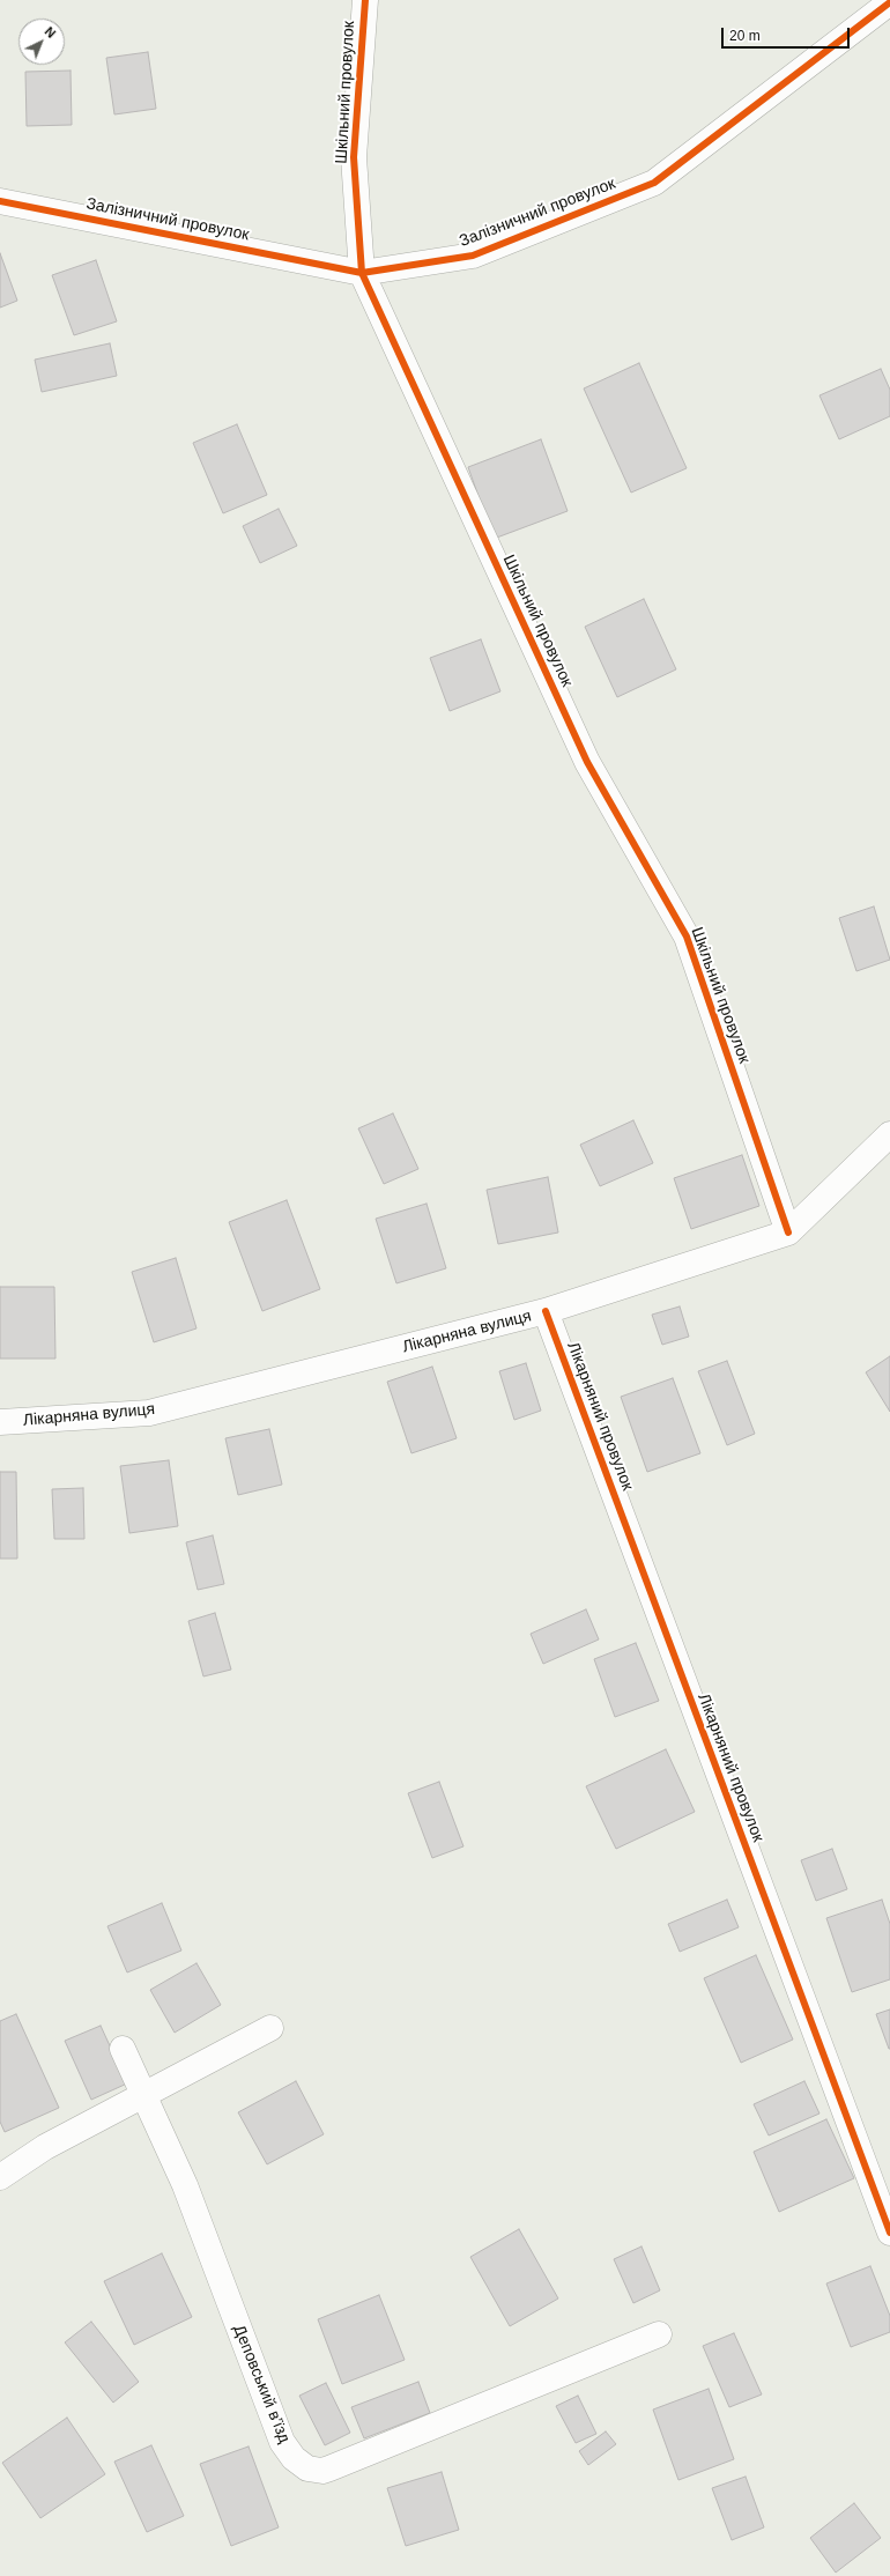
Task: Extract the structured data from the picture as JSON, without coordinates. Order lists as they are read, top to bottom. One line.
{"streets":{"street":["Шкільний провулок","Залізничний провулок","Лікарняна вулиця","Лікарняний провулок","Деповський в’їзд"]},"crossings":[["Шкільний провулок","Залізничний провулок"],["Шкільний провулок","Лікарняна вулиця"],["Лікарняна вулиця","Лікарняний провулок"]],"scale_bar":"20 m","north":"top right"}
